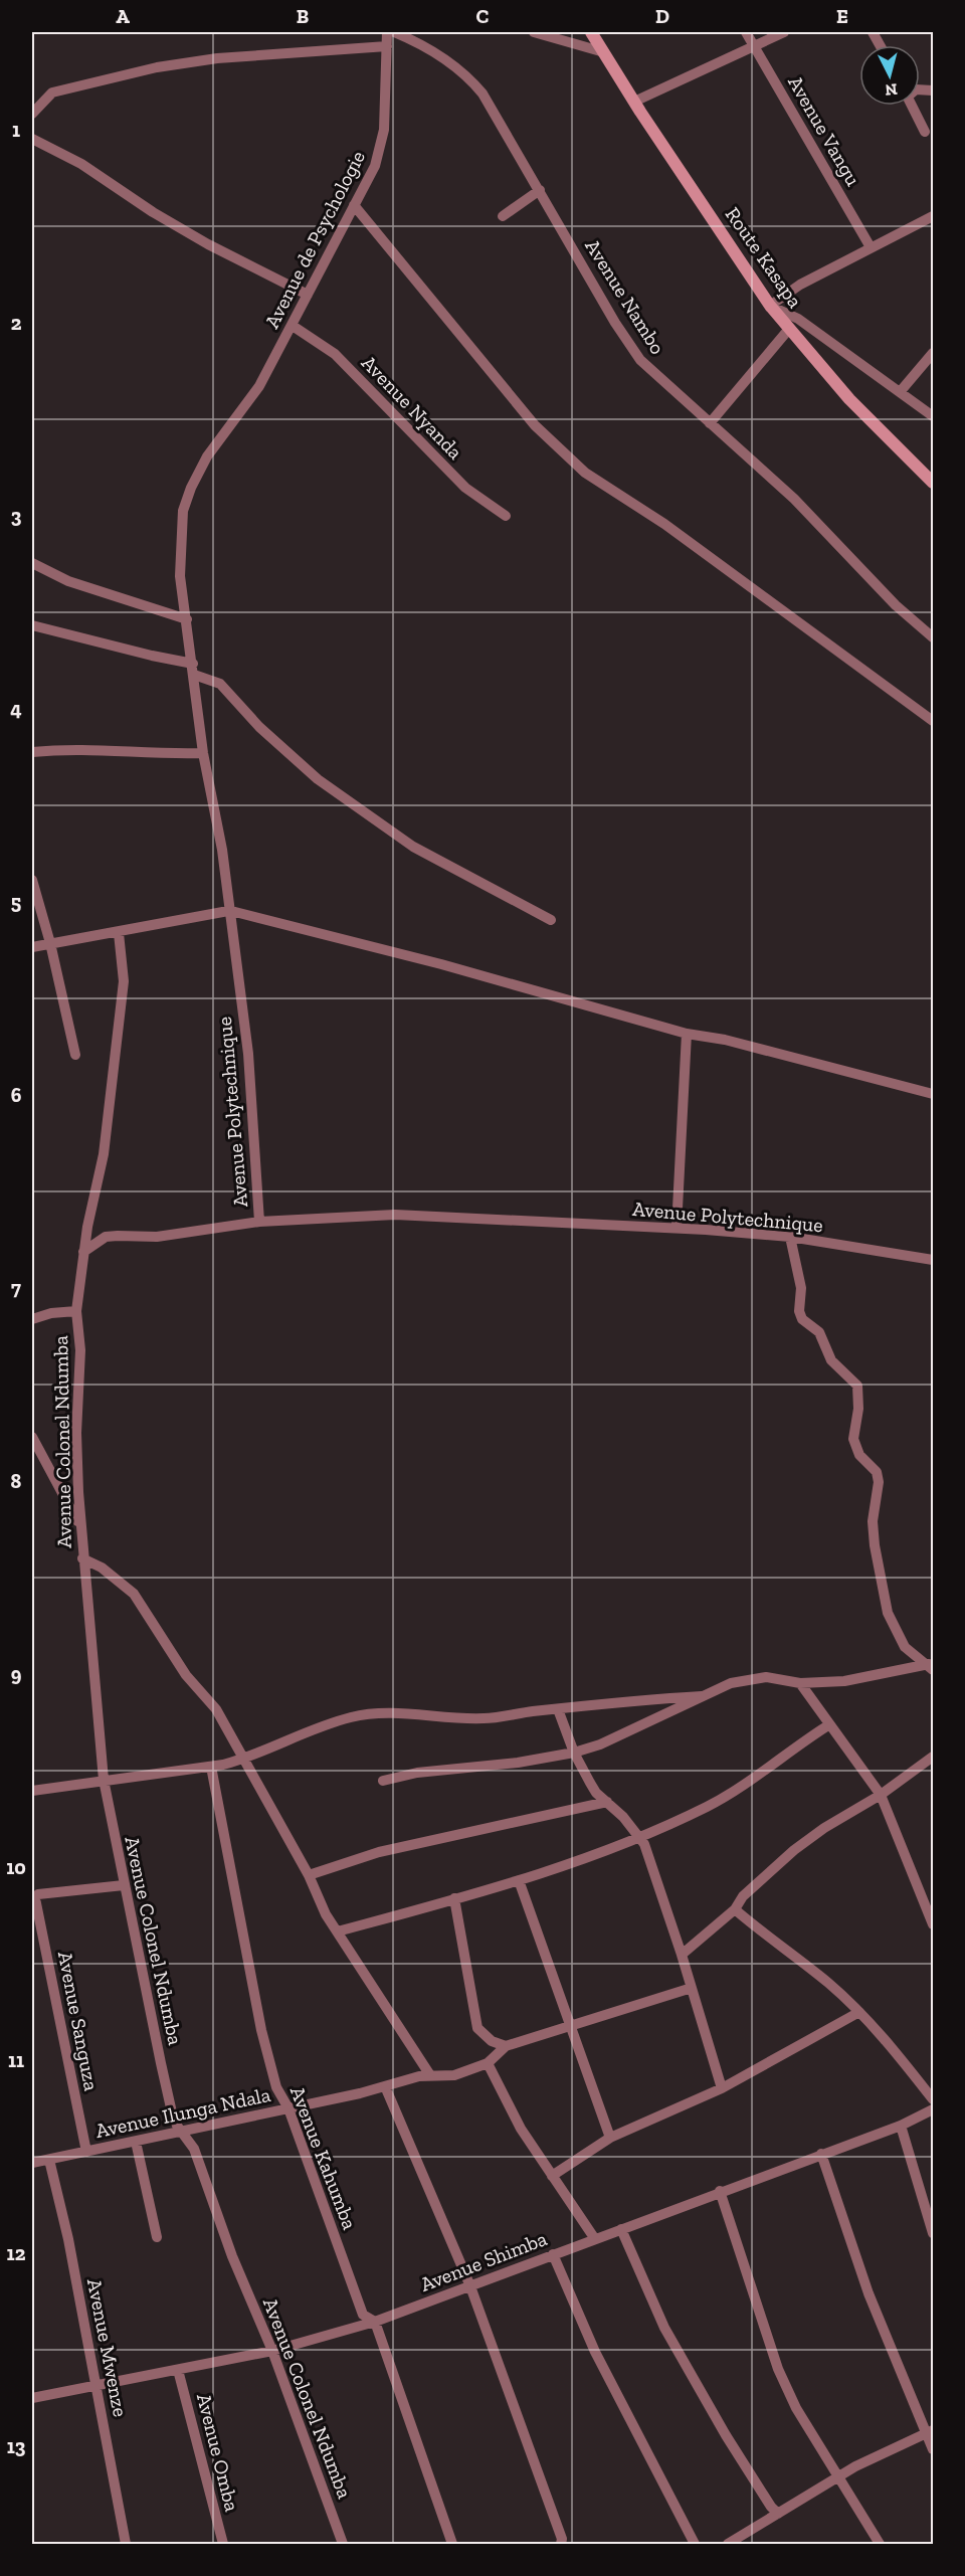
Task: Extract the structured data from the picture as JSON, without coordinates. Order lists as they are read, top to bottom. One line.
{"streets":{"main road":["Route Kasapa"],"street":["Avenue Vangu","Avenue de Psychologie","Avenue Nambo","Avenue Nyanda","Avenue Polytechnique","Avenue Colonel Ndumba","Avenue Sanguza","Avenue Ilunga Ndala","Avenue Kahumba","Avenue Shimba","Avenue Mwenze","Avenue Omba"]},"crossings":[["Avenue de Psychologie","Avenue Nyanda"],["Avenue de Psychologie","Avenue Polytechnique"],["Avenue Colonel Ndumba","Avenue Sanguza"],["Avenue Colonel Ndumba","Avenue Ilunga Ndala"],["Avenue Colonel Ndumba","Avenue Shimba"],["Avenue Sanguza","Avenue Ilunga Ndala"],["Avenue Ilunga Ndala","Avenue Kahumba"],["Avenue Ilunga Ndala","Avenue Mwenze"],["Avenue Kahumba","Avenue Shimba"],["Avenue Shimba","Avenue Mwenze"],["Avenue Shimba","Avenue Omba"]],"north":"bottom","grid":{"columns":["A","B","C","D","E"],"rows":["1","2","3","4","5","6","7","8","9","10","11","12","13"]}}
